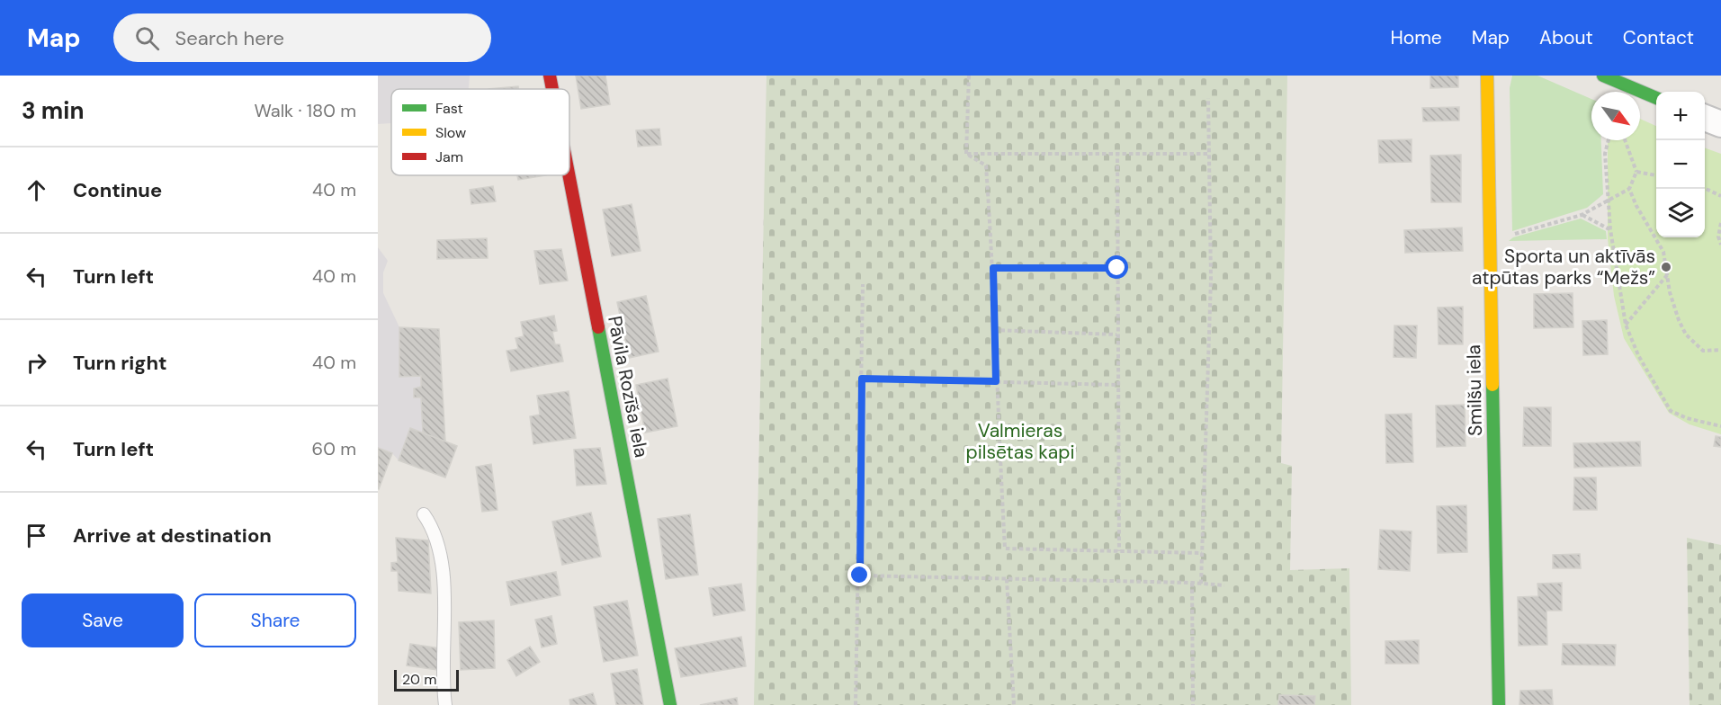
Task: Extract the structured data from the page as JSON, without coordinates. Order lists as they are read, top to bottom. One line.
{"streets":{"street":["Pāvila Rozīša iela","Smilšu iela"]},"parks":["Valmieras pilsētas kapi"],"places":["Sporta un aktīvās atpūtas parks “Mežs”"],"legend":["Fast","Slow","Jam"],"scale_bar":"20 m","north":"bottom right","page":{"header":"Map","search":"Search here","nav":["Home","Map","About","Contact"],"heading":["3 min","Walk · 180 m"],"map_buttons":["+","−"],"list":[["Continue","40 m"],["Turn left","40 m"],["Turn right","40 m"],["Turn left","60 m"],"Arrive at destination"],"buttons":["Save","Share"],"scale":"20 m"}}
